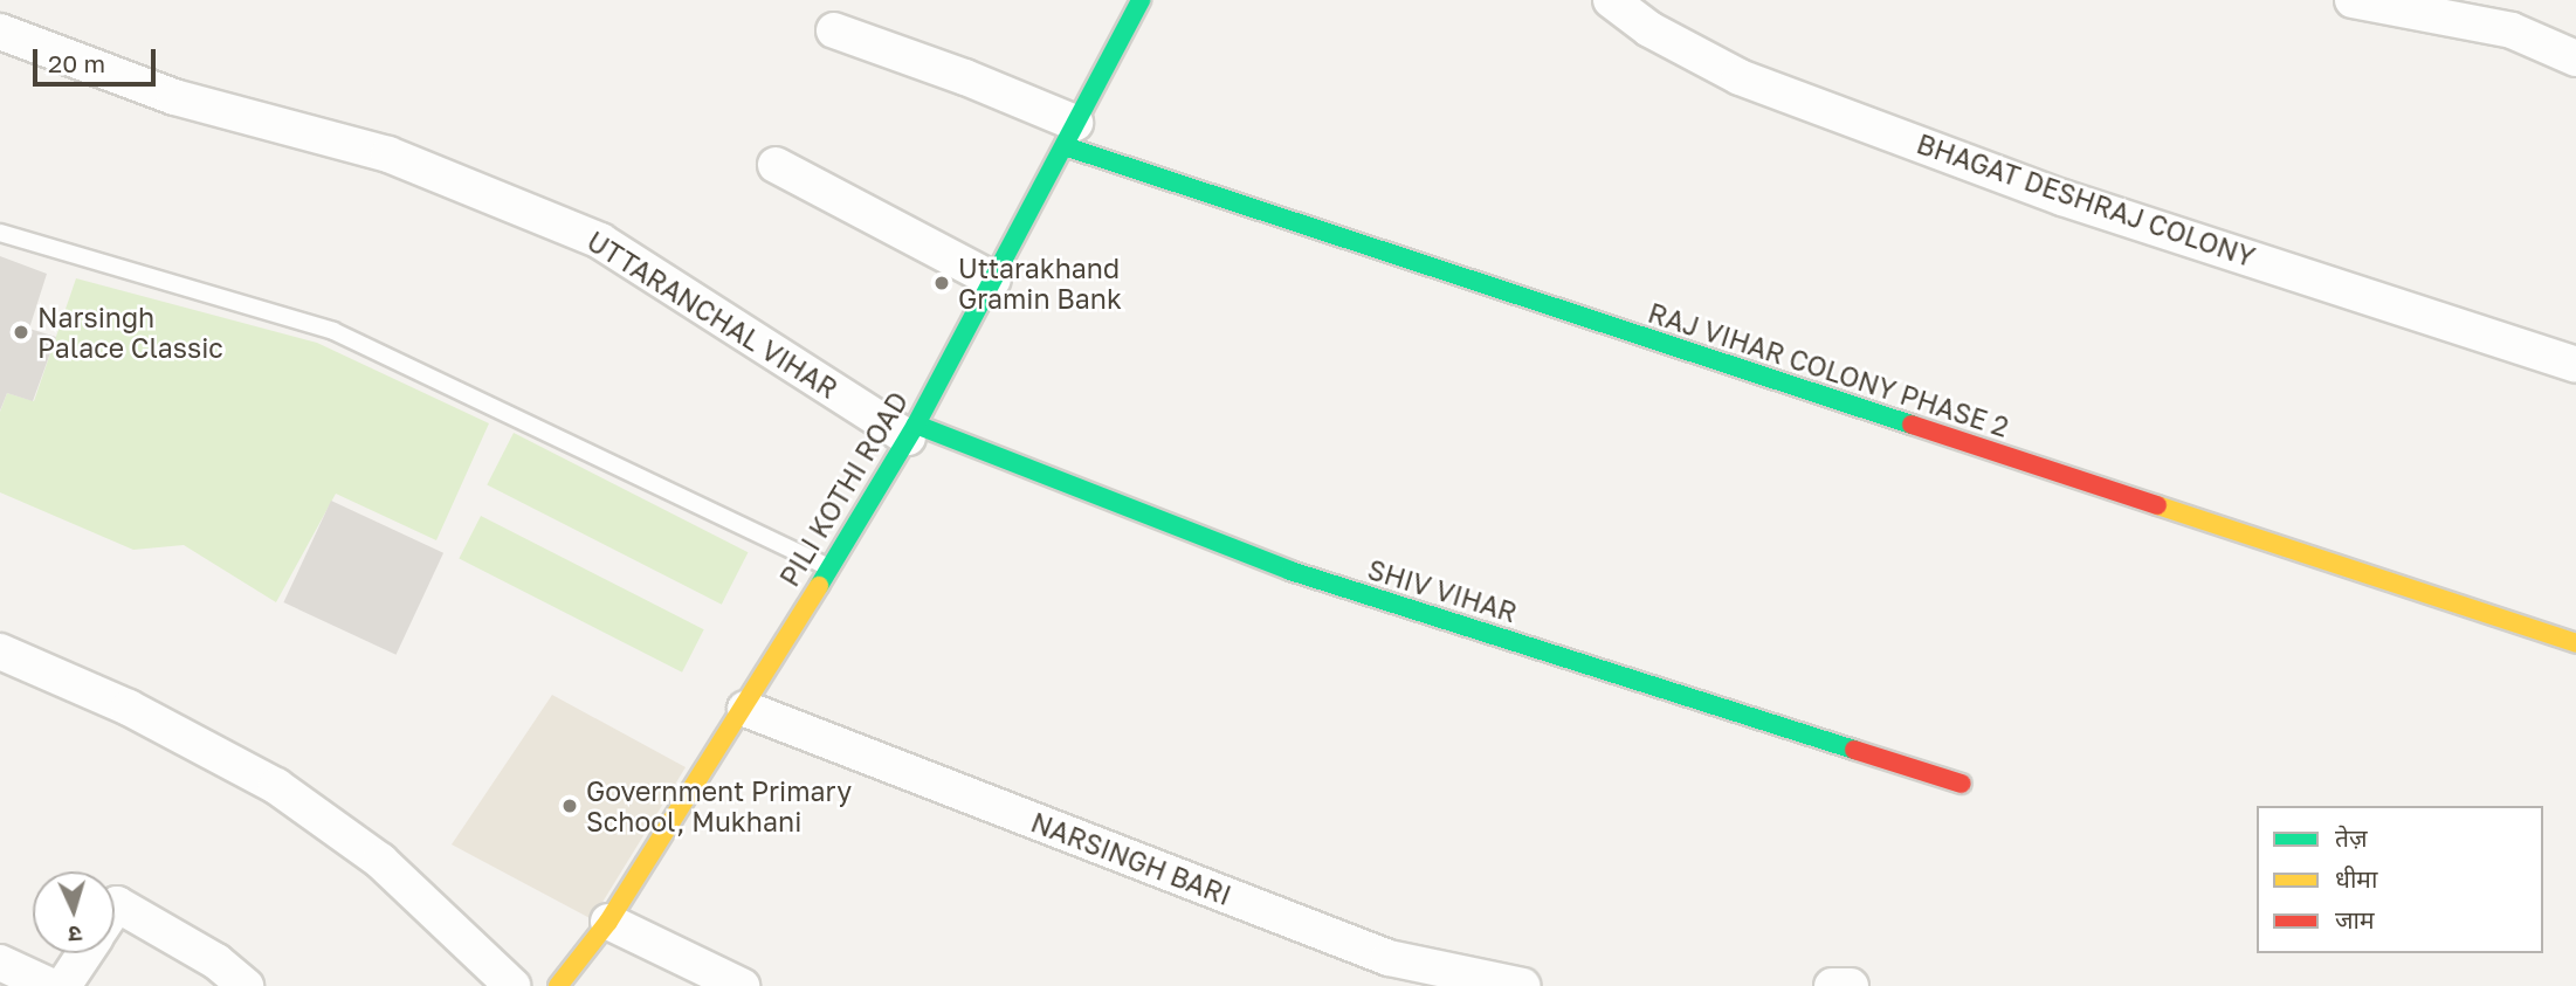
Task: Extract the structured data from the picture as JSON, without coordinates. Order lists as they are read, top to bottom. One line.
{"streets":{"street":["BHAGAT DESHRAJ COLONY","UTTARANCHAL VIHAR","RAJ VIHAR COLONY PHASE 2","PILI KOTHI ROAD","SHIV VIHAR","NARSINGH BARI"]},"crossings":[["UTTARANCHAL VIHAR","PILI KOTHI ROAD"],["UTTARANCHAL VIHAR","SHIV VIHAR"],["RAJ VIHAR COLONY PHASE 2","PILI KOTHI ROAD"],["PILI KOTHI ROAD","SHIV VIHAR"],["PILI KOTHI ROAD","NARSINGH BARI"]],"places":["Uttarakhand Gramin Bank","Narsingh Palace Classic","Government Primary School, Mukhani"],"legend":["तेज़","धीमा","जाम"],"scale_bar":"20 m","north":"bottom"}
